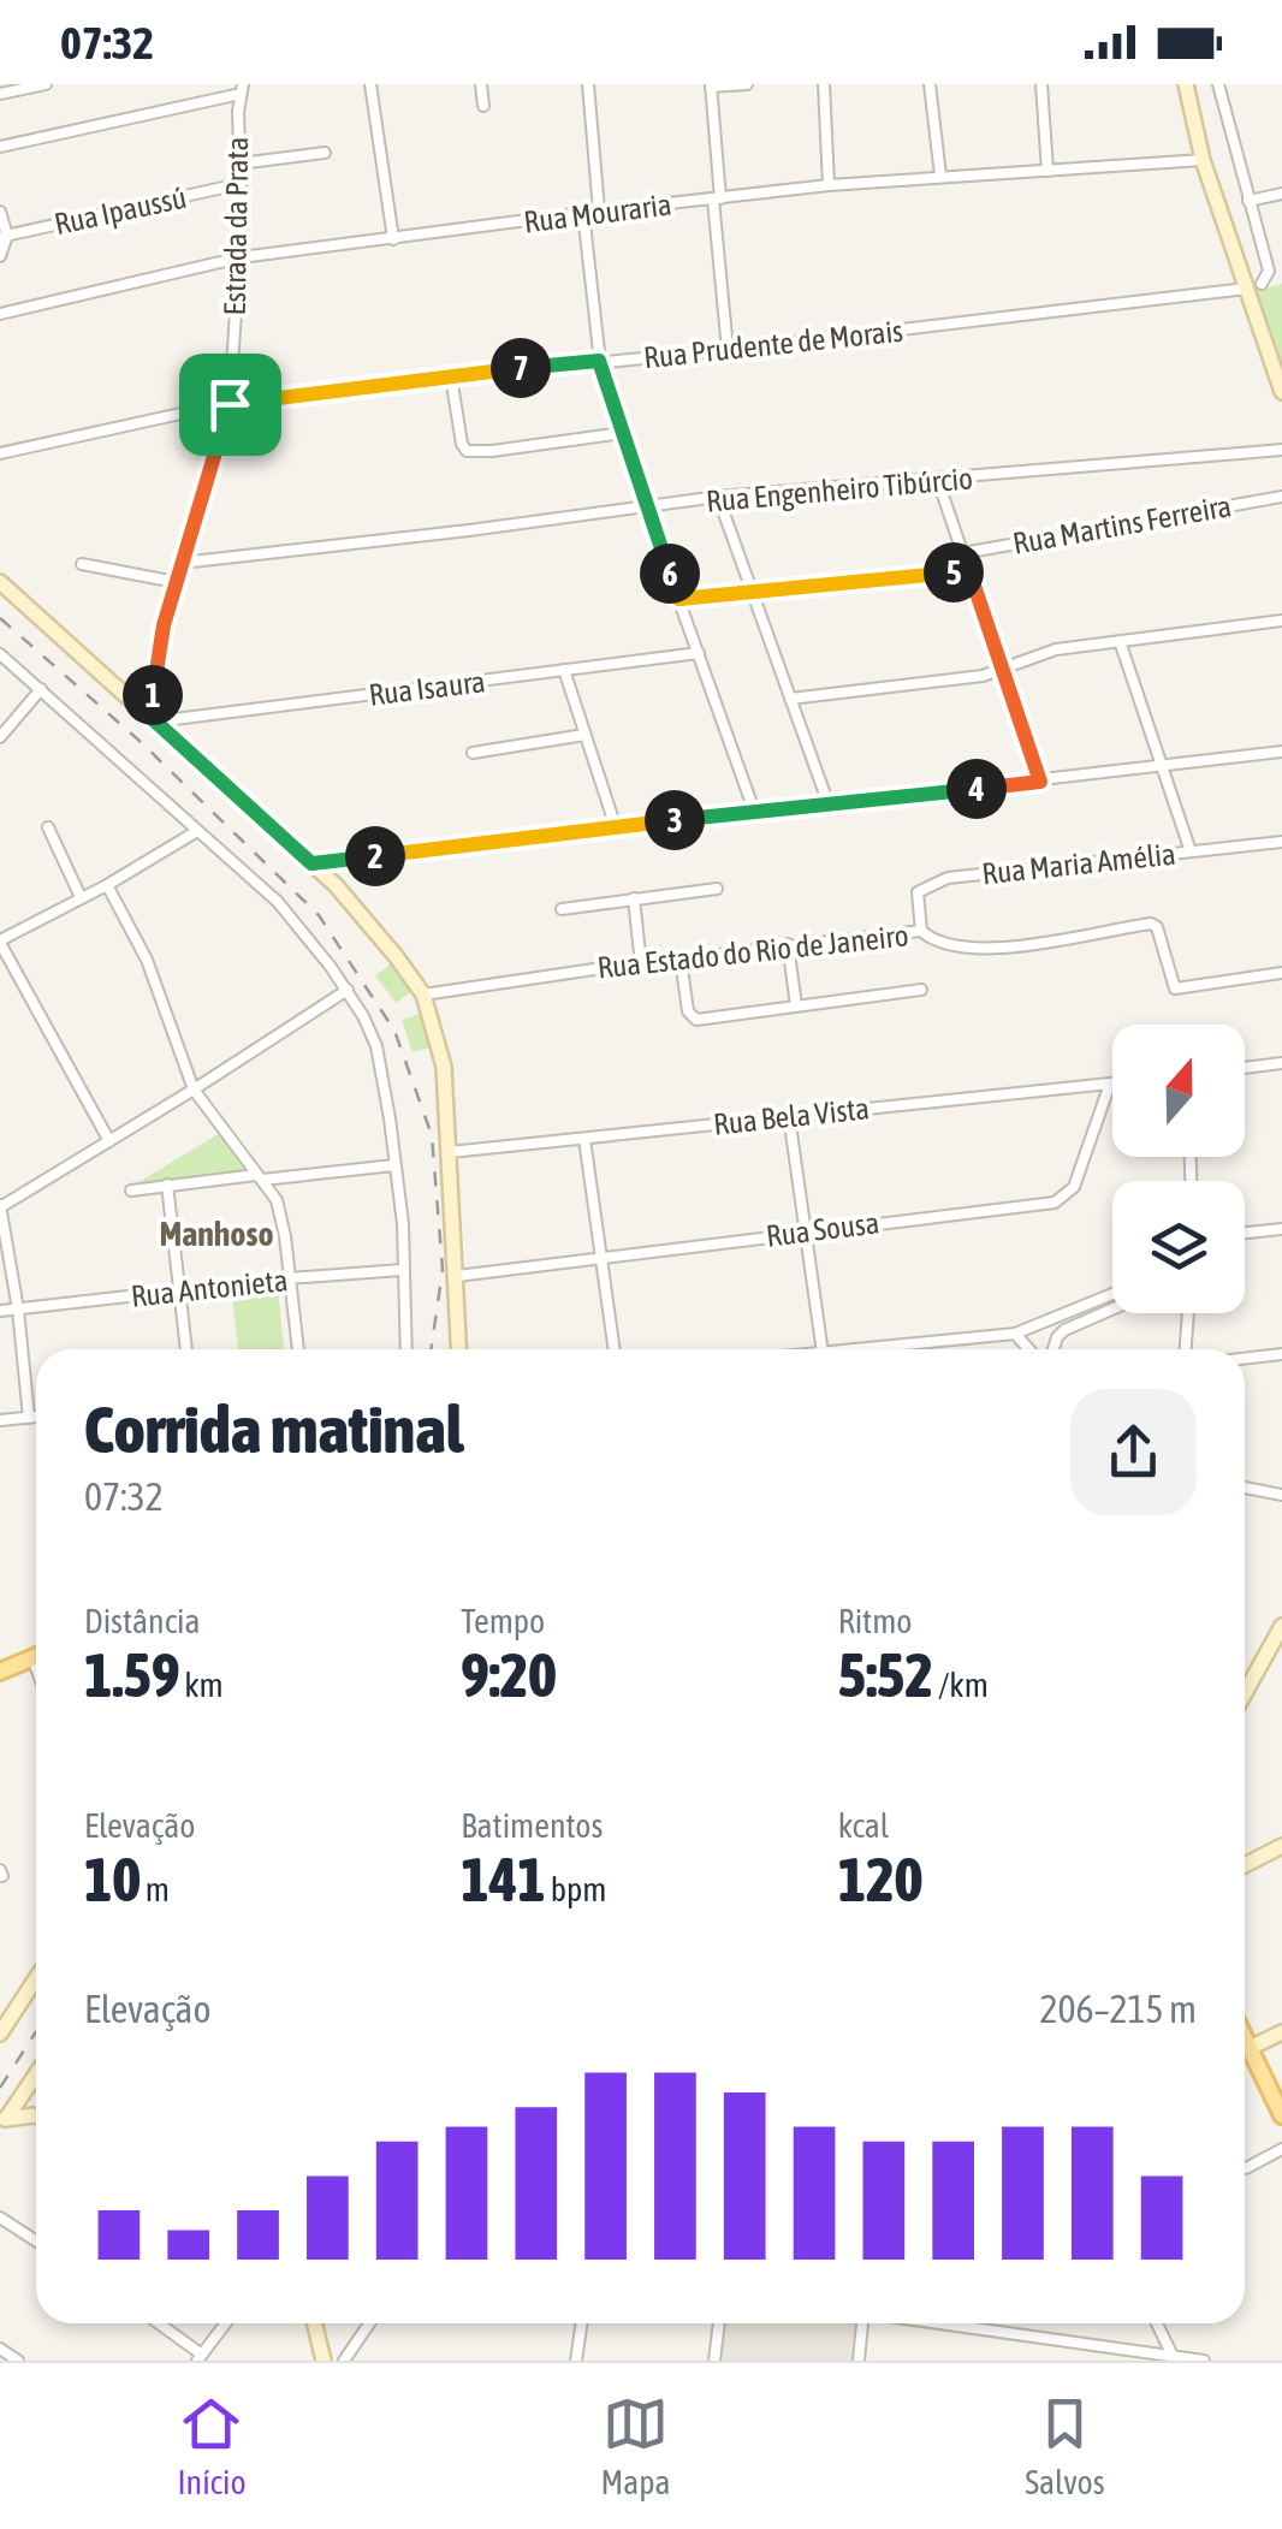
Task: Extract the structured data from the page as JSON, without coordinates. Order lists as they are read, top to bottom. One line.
{"streets":{"street":["Rua Ipaussú","Rua Mouraria","Estrada da Prata","Rua Prudente de Morais","Rua Engenheiro Tibúrcio","Rua Martins Ferreira","Rua Isaura","Rua Maria Amélia","Rua Estado do Rio de Janeiro","Rua Bela Vista","Rua Sousa","Rua Antonieta"]},"crossings":[["Rua Ipaussú","Estrada da Prata"],["Rua Mouraria","Estrada da Prata"],["Estrada da Prata","Rua Prudente de Morais"],["Estrada da Prata","Rua Engenheiro Tibúrcio"],["Estrada da Prata","Rua Isaura"],["Rua Maria Amélia","Rua Estado do Rio de Janeiro"],["Rua Bela Vista","Rua Sousa"]],"districts":["Manhoso"],"north":"top","page":{"status":"07:32","pins":["7","5","6","1","4","3","2"],"heading":["Corrida matinal","07:32"],"stats":[["Distância","1.59 km"],["Tempo","9:20"],["Ritmo","5:52 /km"],["Elevação","10 m"],["Batimentos","141 bpm"],["kcal","120"]],"chart":["Elevação","206–215 m"],"tabs":["Início","Mapa","Salvos"]}}
